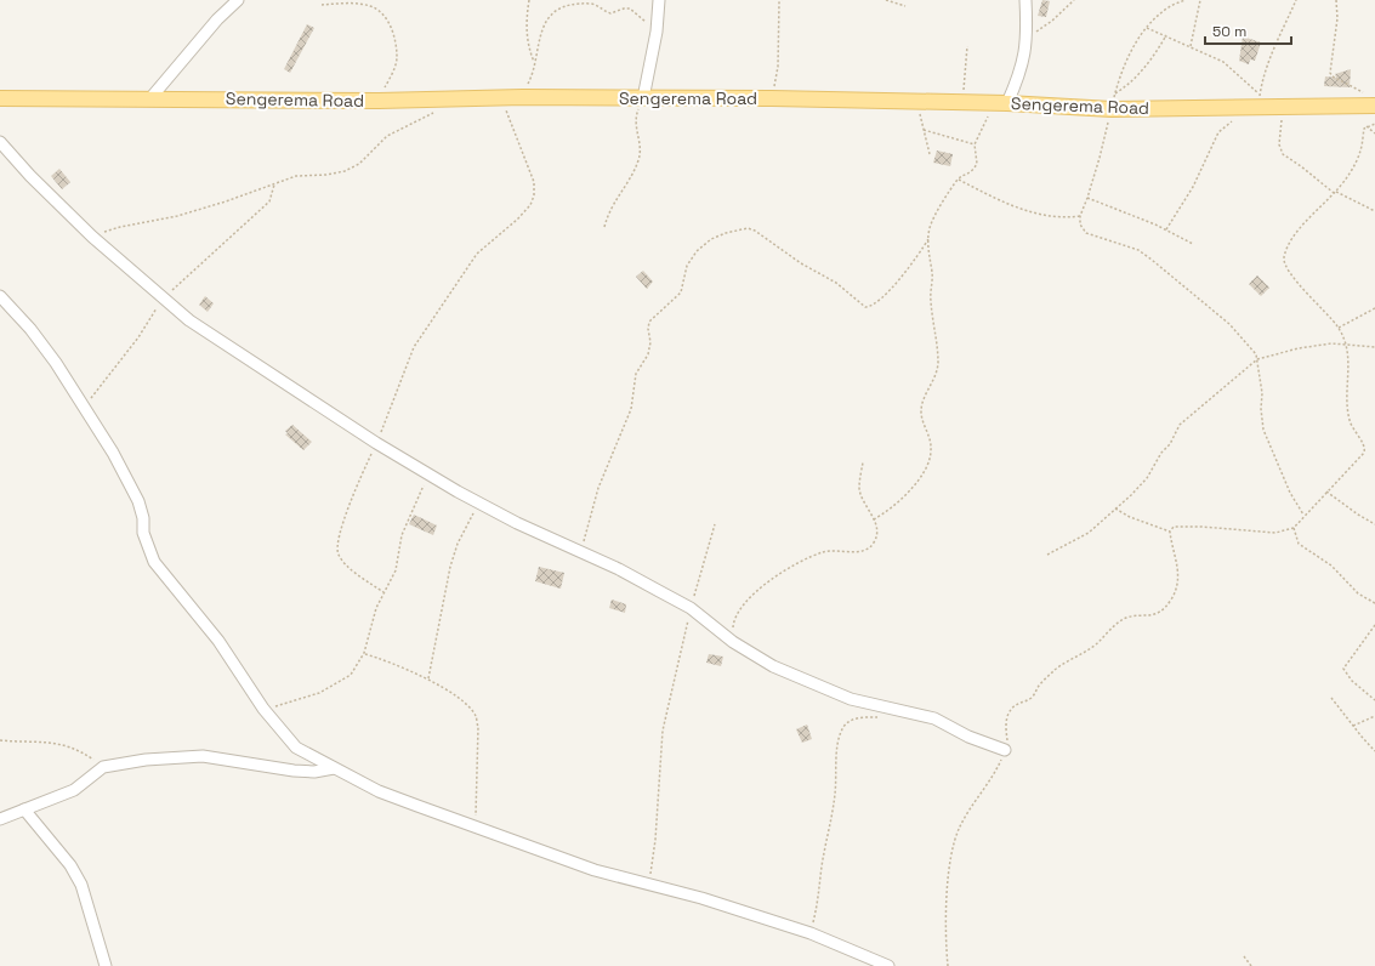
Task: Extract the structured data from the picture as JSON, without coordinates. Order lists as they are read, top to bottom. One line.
{"streets":{"main road":["Sengerema Road"]},"scale_bar":"50 m"}
